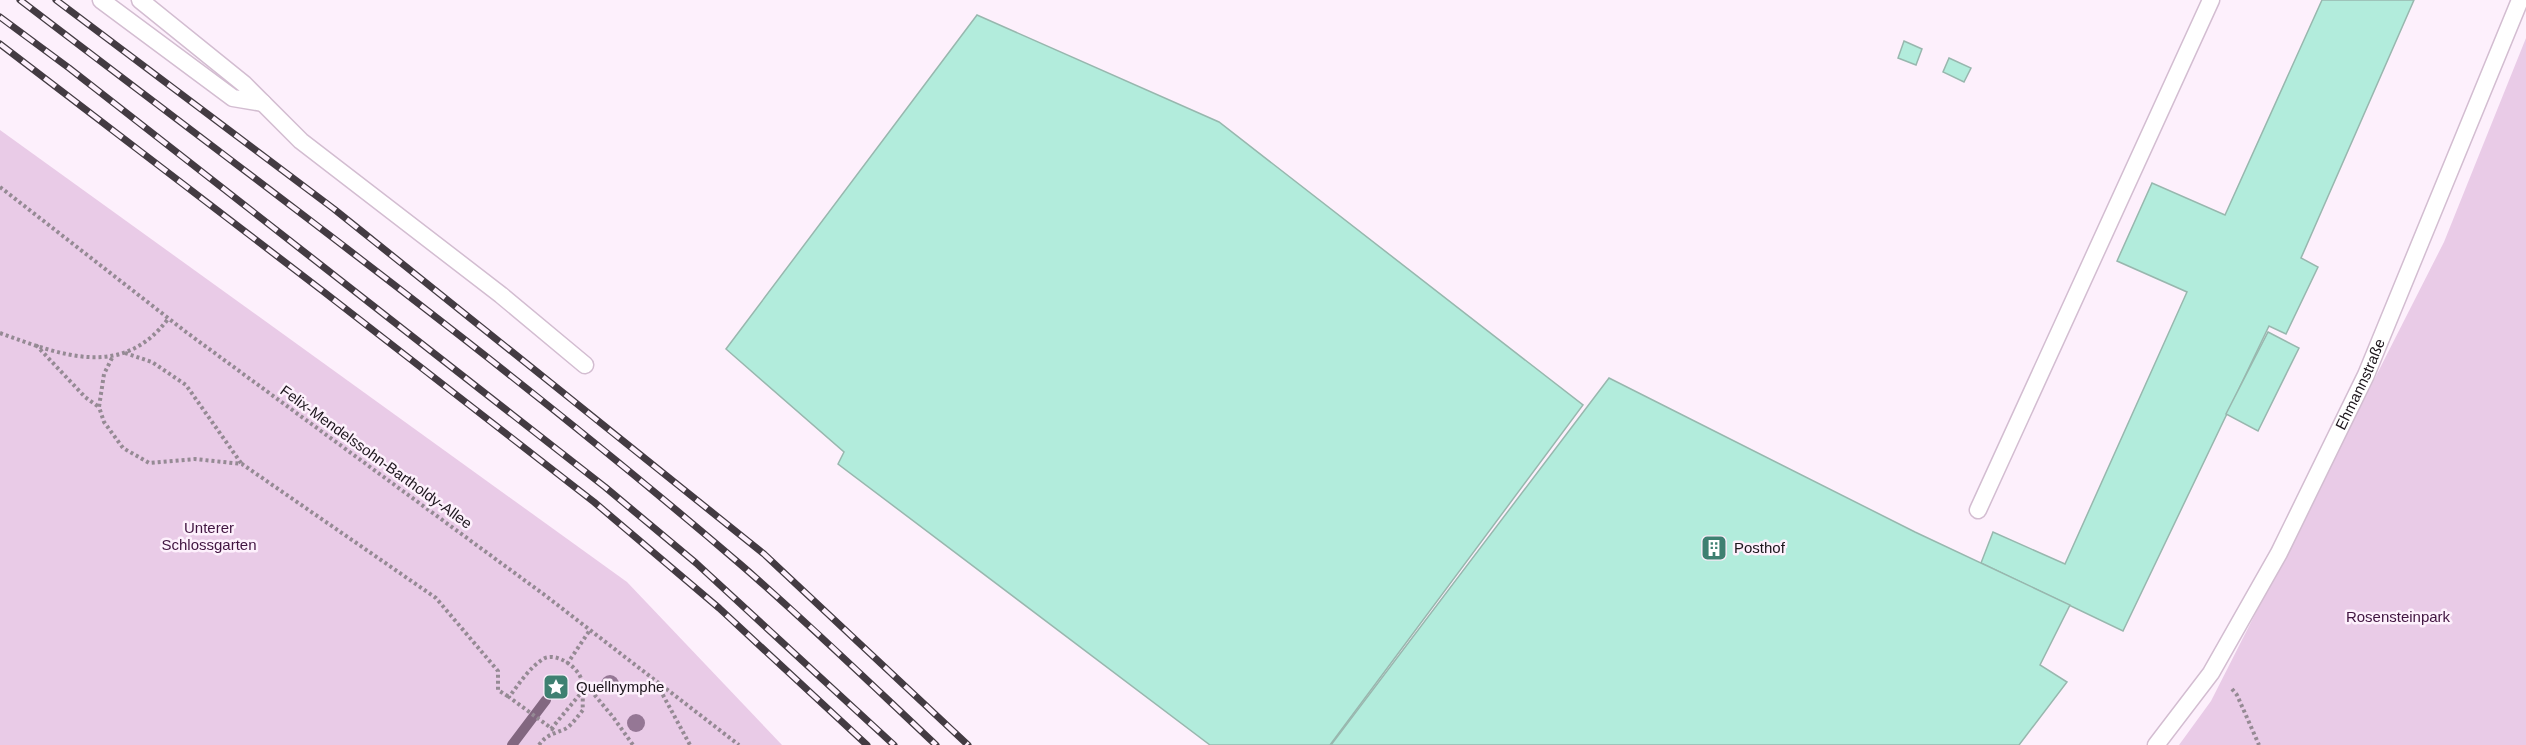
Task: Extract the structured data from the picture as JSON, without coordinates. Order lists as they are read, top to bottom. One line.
{"streets":{"lane":["Ehmannstraße"],"path":["Felix-Mendelssohn-Bartholdy-Allee"]},"parks":["Unterer Schlossgarten","Rosensteinpark"],"places":{"building":["Posthof"],"place":["Quellnymphe"]}}
